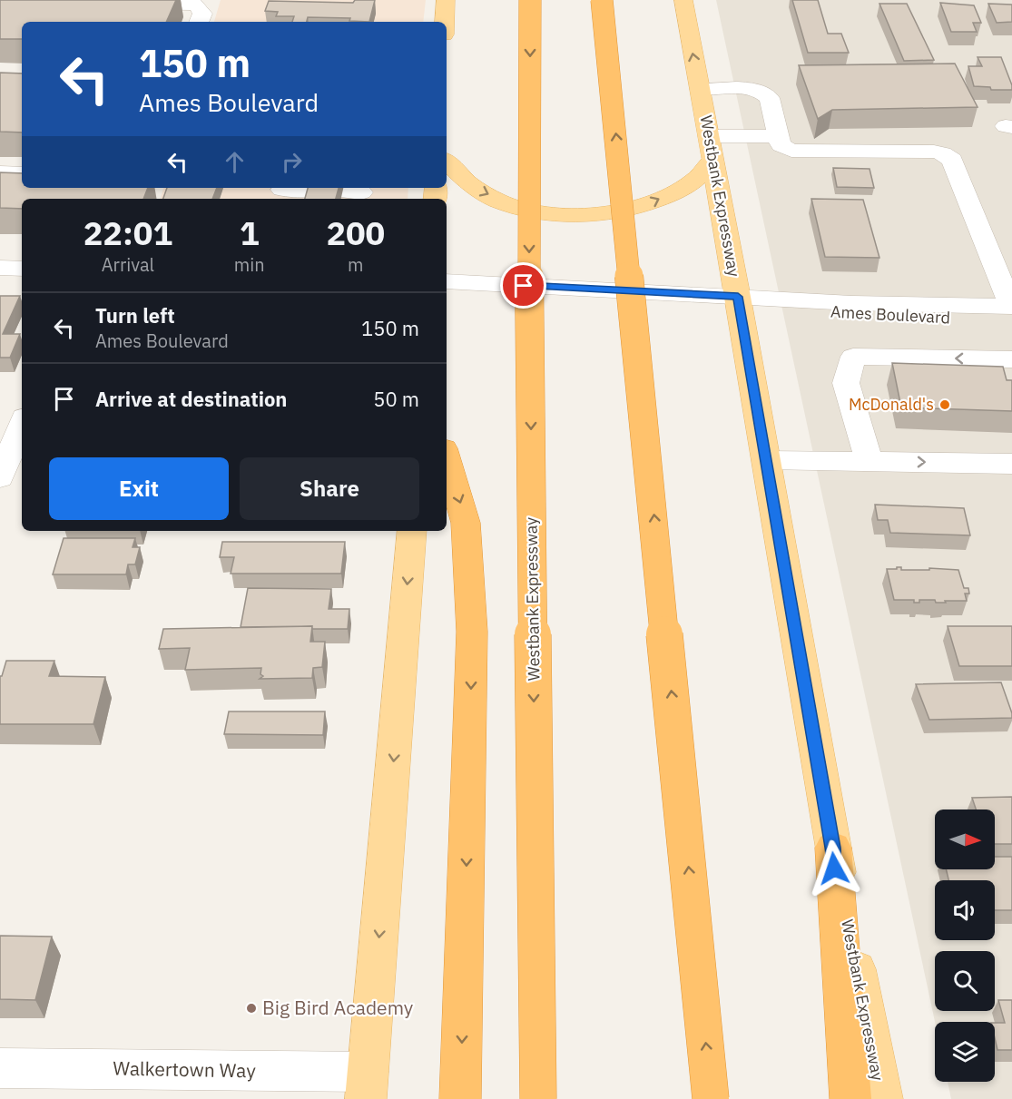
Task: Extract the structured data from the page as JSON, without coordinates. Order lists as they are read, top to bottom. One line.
{"streets":{"highway":["Westbank Expressway"],"street":["Ames Boulevard","Walkertown Way"]},"crossings":[["Westbank Expressway","Ames Boulevard"]],"places":["McDonald's","Big Bird Academy"],"north":"right","page":{"turn":["150 m","Ames Boulevard"],"eta":["22:01","Arrival","1","min","200","m"],"list":[{"name":"Turn left","note":"Ames Boulevard","value":"150 m"},{"name":"Arrive at destination","value":"50 m"}],"buttons":["Exit","Share"]}}
